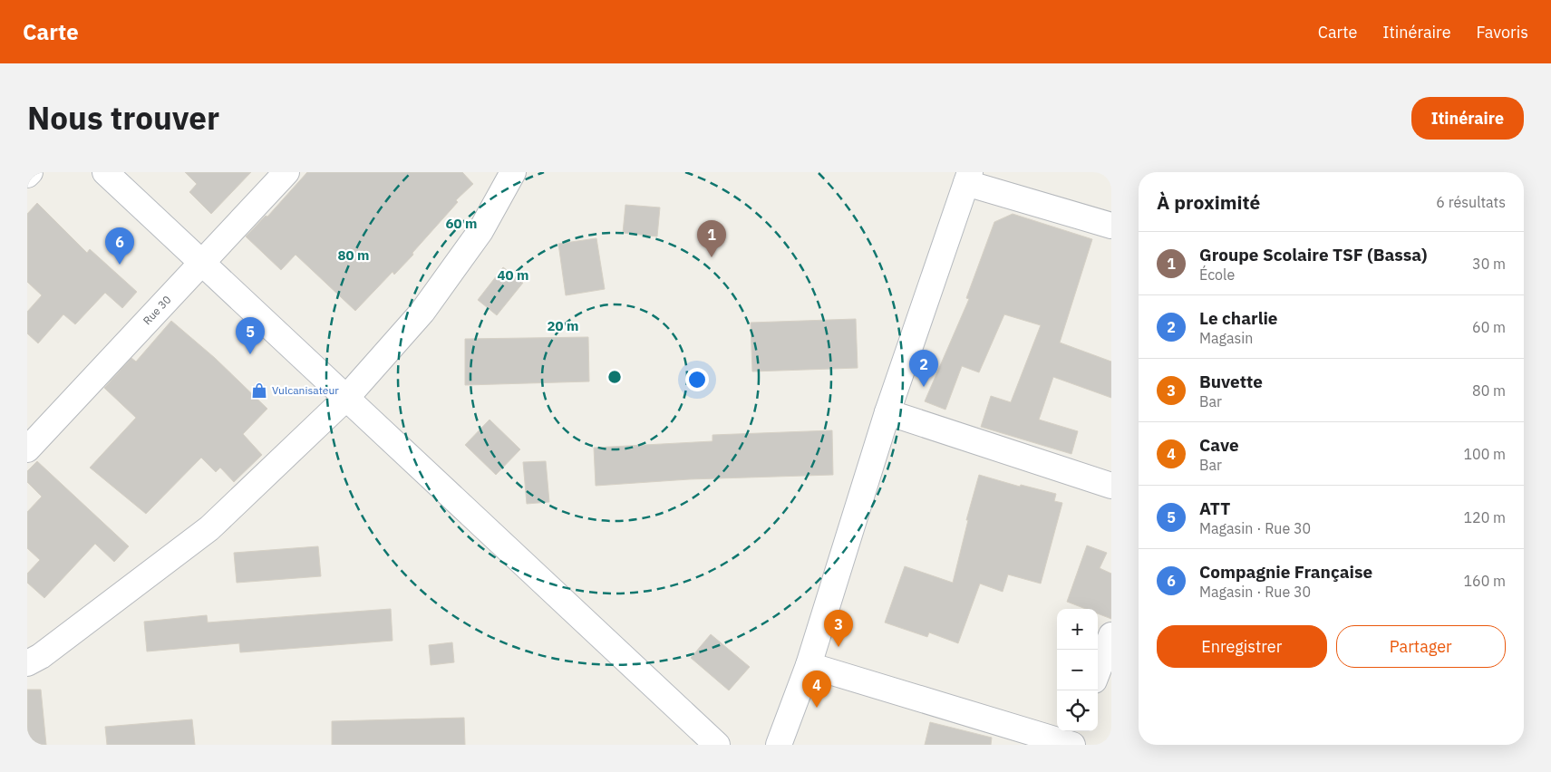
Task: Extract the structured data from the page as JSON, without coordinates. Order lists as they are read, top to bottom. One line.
{"streets":{"street":["Rue 30"]},"places":{"shop":["Vulcanisateur"]},"page":{"header":"Carte","nav":["Carte","Itinéraire","Favoris"],"title":"Nous trouver","buttons":["Itinéraire",["Enregistrer","Partager"]],"heading":["À proximité","6 résultats"],"pins":["1","6","5","2","3","4"],"list":[{"mark":"1","name":"Groupe Scolaire TSF (Bassa)","note":"École","value":"30 m"},{"mark":"2","name":"Le charlie","note":"Magasin","value":"60 m"},{"mark":"3","name":"Buvette","note":"Bar","value":"80 m"},{"mark":"4","name":"Cave","note":"Bar","value":"100 m"},{"mark":"5","name":"ATT","note":"Magasin · Rue 30","value":"120 m"},{"mark":"6","name":"Compagnie Française","note":"Magasin · Rue 30","value":"160 m"}],"map_buttons":["+","−"]},"rings":["60 m","80 m","40 m","20 m"]}
